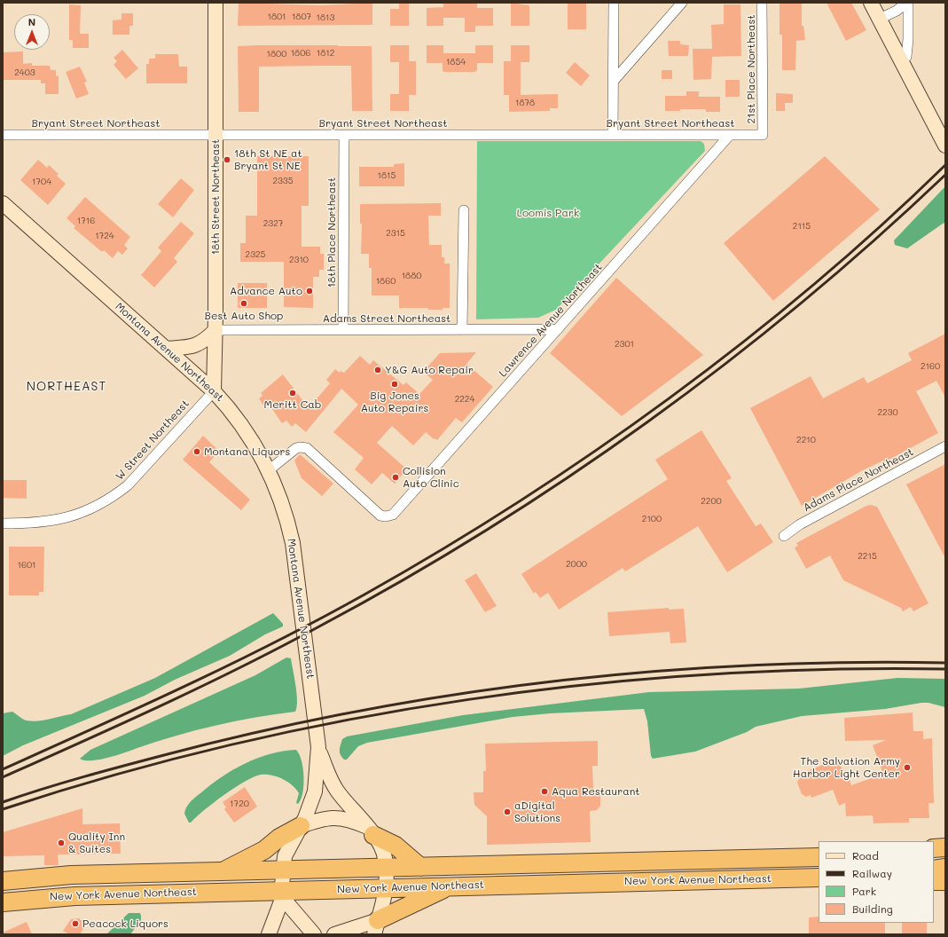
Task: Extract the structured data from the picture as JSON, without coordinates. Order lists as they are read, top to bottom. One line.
{"streets":{"highway":["New York Avenue Northeast"],"main road":["18th Street Northeast","Montana Avenue Northeast"],"street":["21st Place Northeast","Bryant Street Northeast","18th Place Northeast","Adams Street Northeast","Lawrence Avenue Northeast","W Street Northeast","Adams Place Northeast"]},"crossings":[["21st Place Northeast","Bryant Street Northeast"],["Bryant Street Northeast","18th Street Northeast"],["Bryant Street Northeast","18th Place Northeast"],["Bryant Street Northeast","Lawrence Avenue Northeast"],["18th Street Northeast","Adams Street Northeast"],["18th Street Northeast","Montana Avenue Northeast"],["18th Street Northeast","W Street Northeast"],["18th Place Northeast","Adams Street Northeast"],["Adams Street Northeast","Lawrence Avenue Northeast"],["Lawrence Avenue Northeast","Montana Avenue Northeast"],["Montana Avenue Northeast","W Street Northeast"],["Montana Avenue Northeast","New York Avenue Northeast"]],"districts":["NORTHEAST"],"parks":["Loomis Park"],"places":["18th St NE at Bryant St NE","Advance Auto","Best Auto Shop","Y&G Auto Repair","Big Jones Auto Repairs","Meritt Cab","Montana Liquors","Collision Auto Clinic","The Salvation Army Harbor Light Center","Aqua Restaurant","aDigital Solutions","Quality Inn & Suites","Peacock Liquors"],"house_numbers":["1801","1807","1813","1806","1812","1800","1854","2403","1878","1815","2335","1704","1716","2327","2115","2315","1724","2325","2310","1880","1860","2301","2160","2224","2230","2210","2200","2100","2215","2000","1601","1720"],"legend":["Road","Railway","Park","Building"],"north":"top"}
